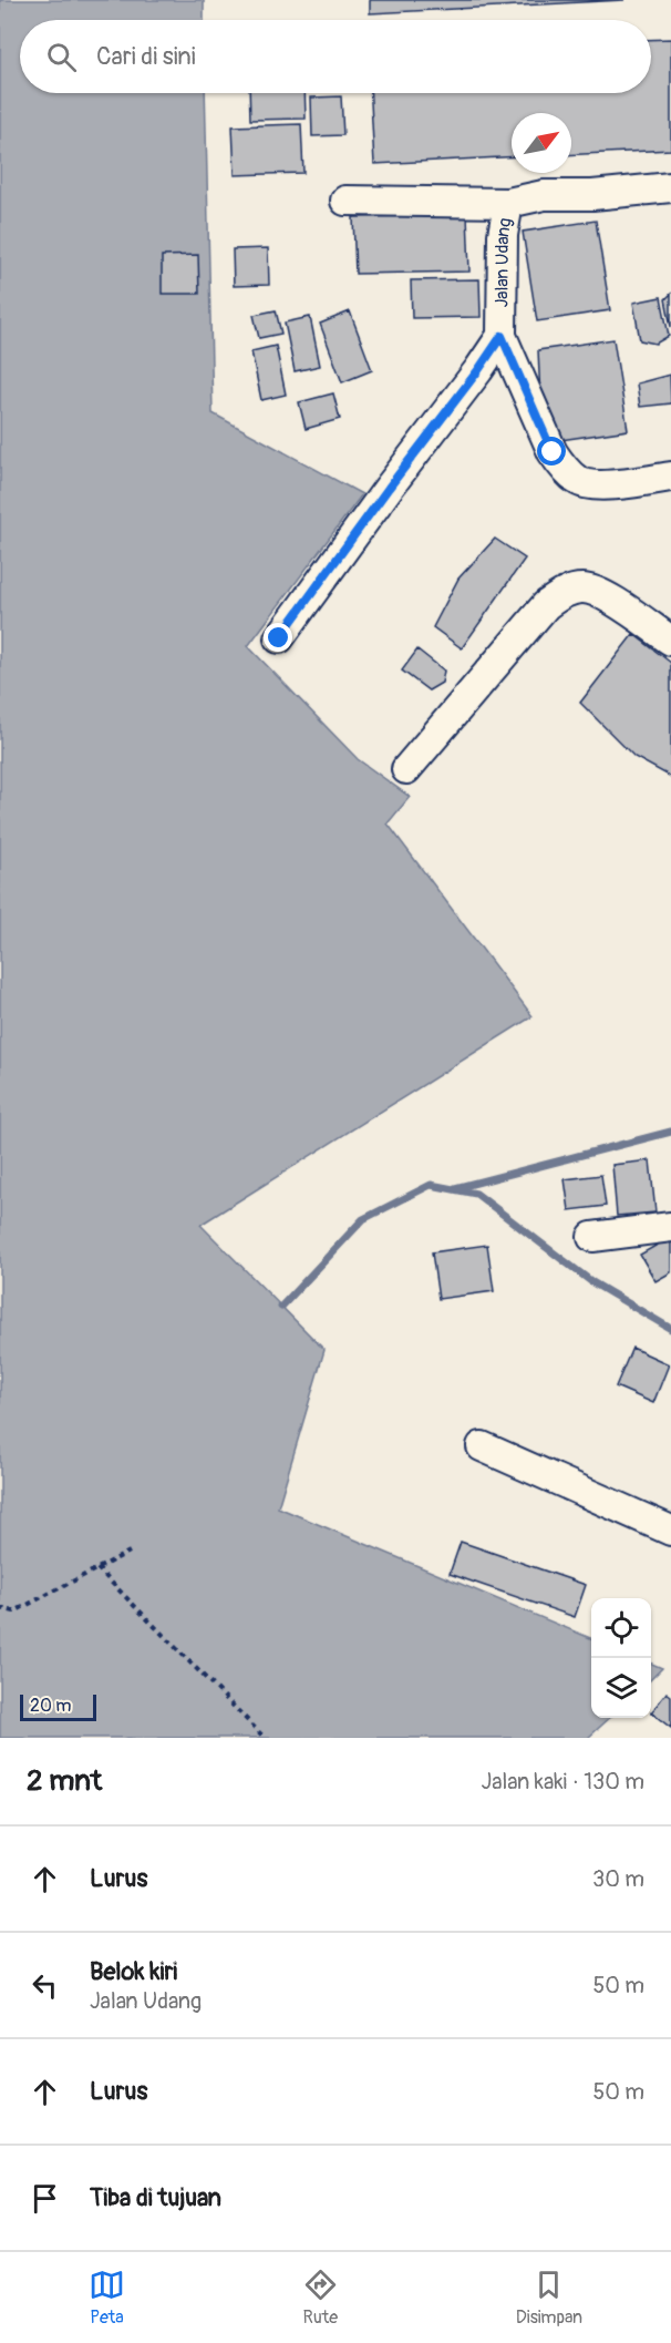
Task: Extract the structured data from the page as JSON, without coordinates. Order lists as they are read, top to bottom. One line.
{"streets":{"street":["Jalan Udang"]},"scale_bar":"20 m","north":"top right","page":{"search":"Cari di sini","scale":"20 m","heading":["2 mnt","Jalan kaki · 130 m"],"list":[["Lurus","30 m"],["Belok kiri","Jalan Udang","50 m"],["Lurus","50 m"],"Tiba di tujuan"],"nav":["Peta","Rute","Disimpan"]}}
